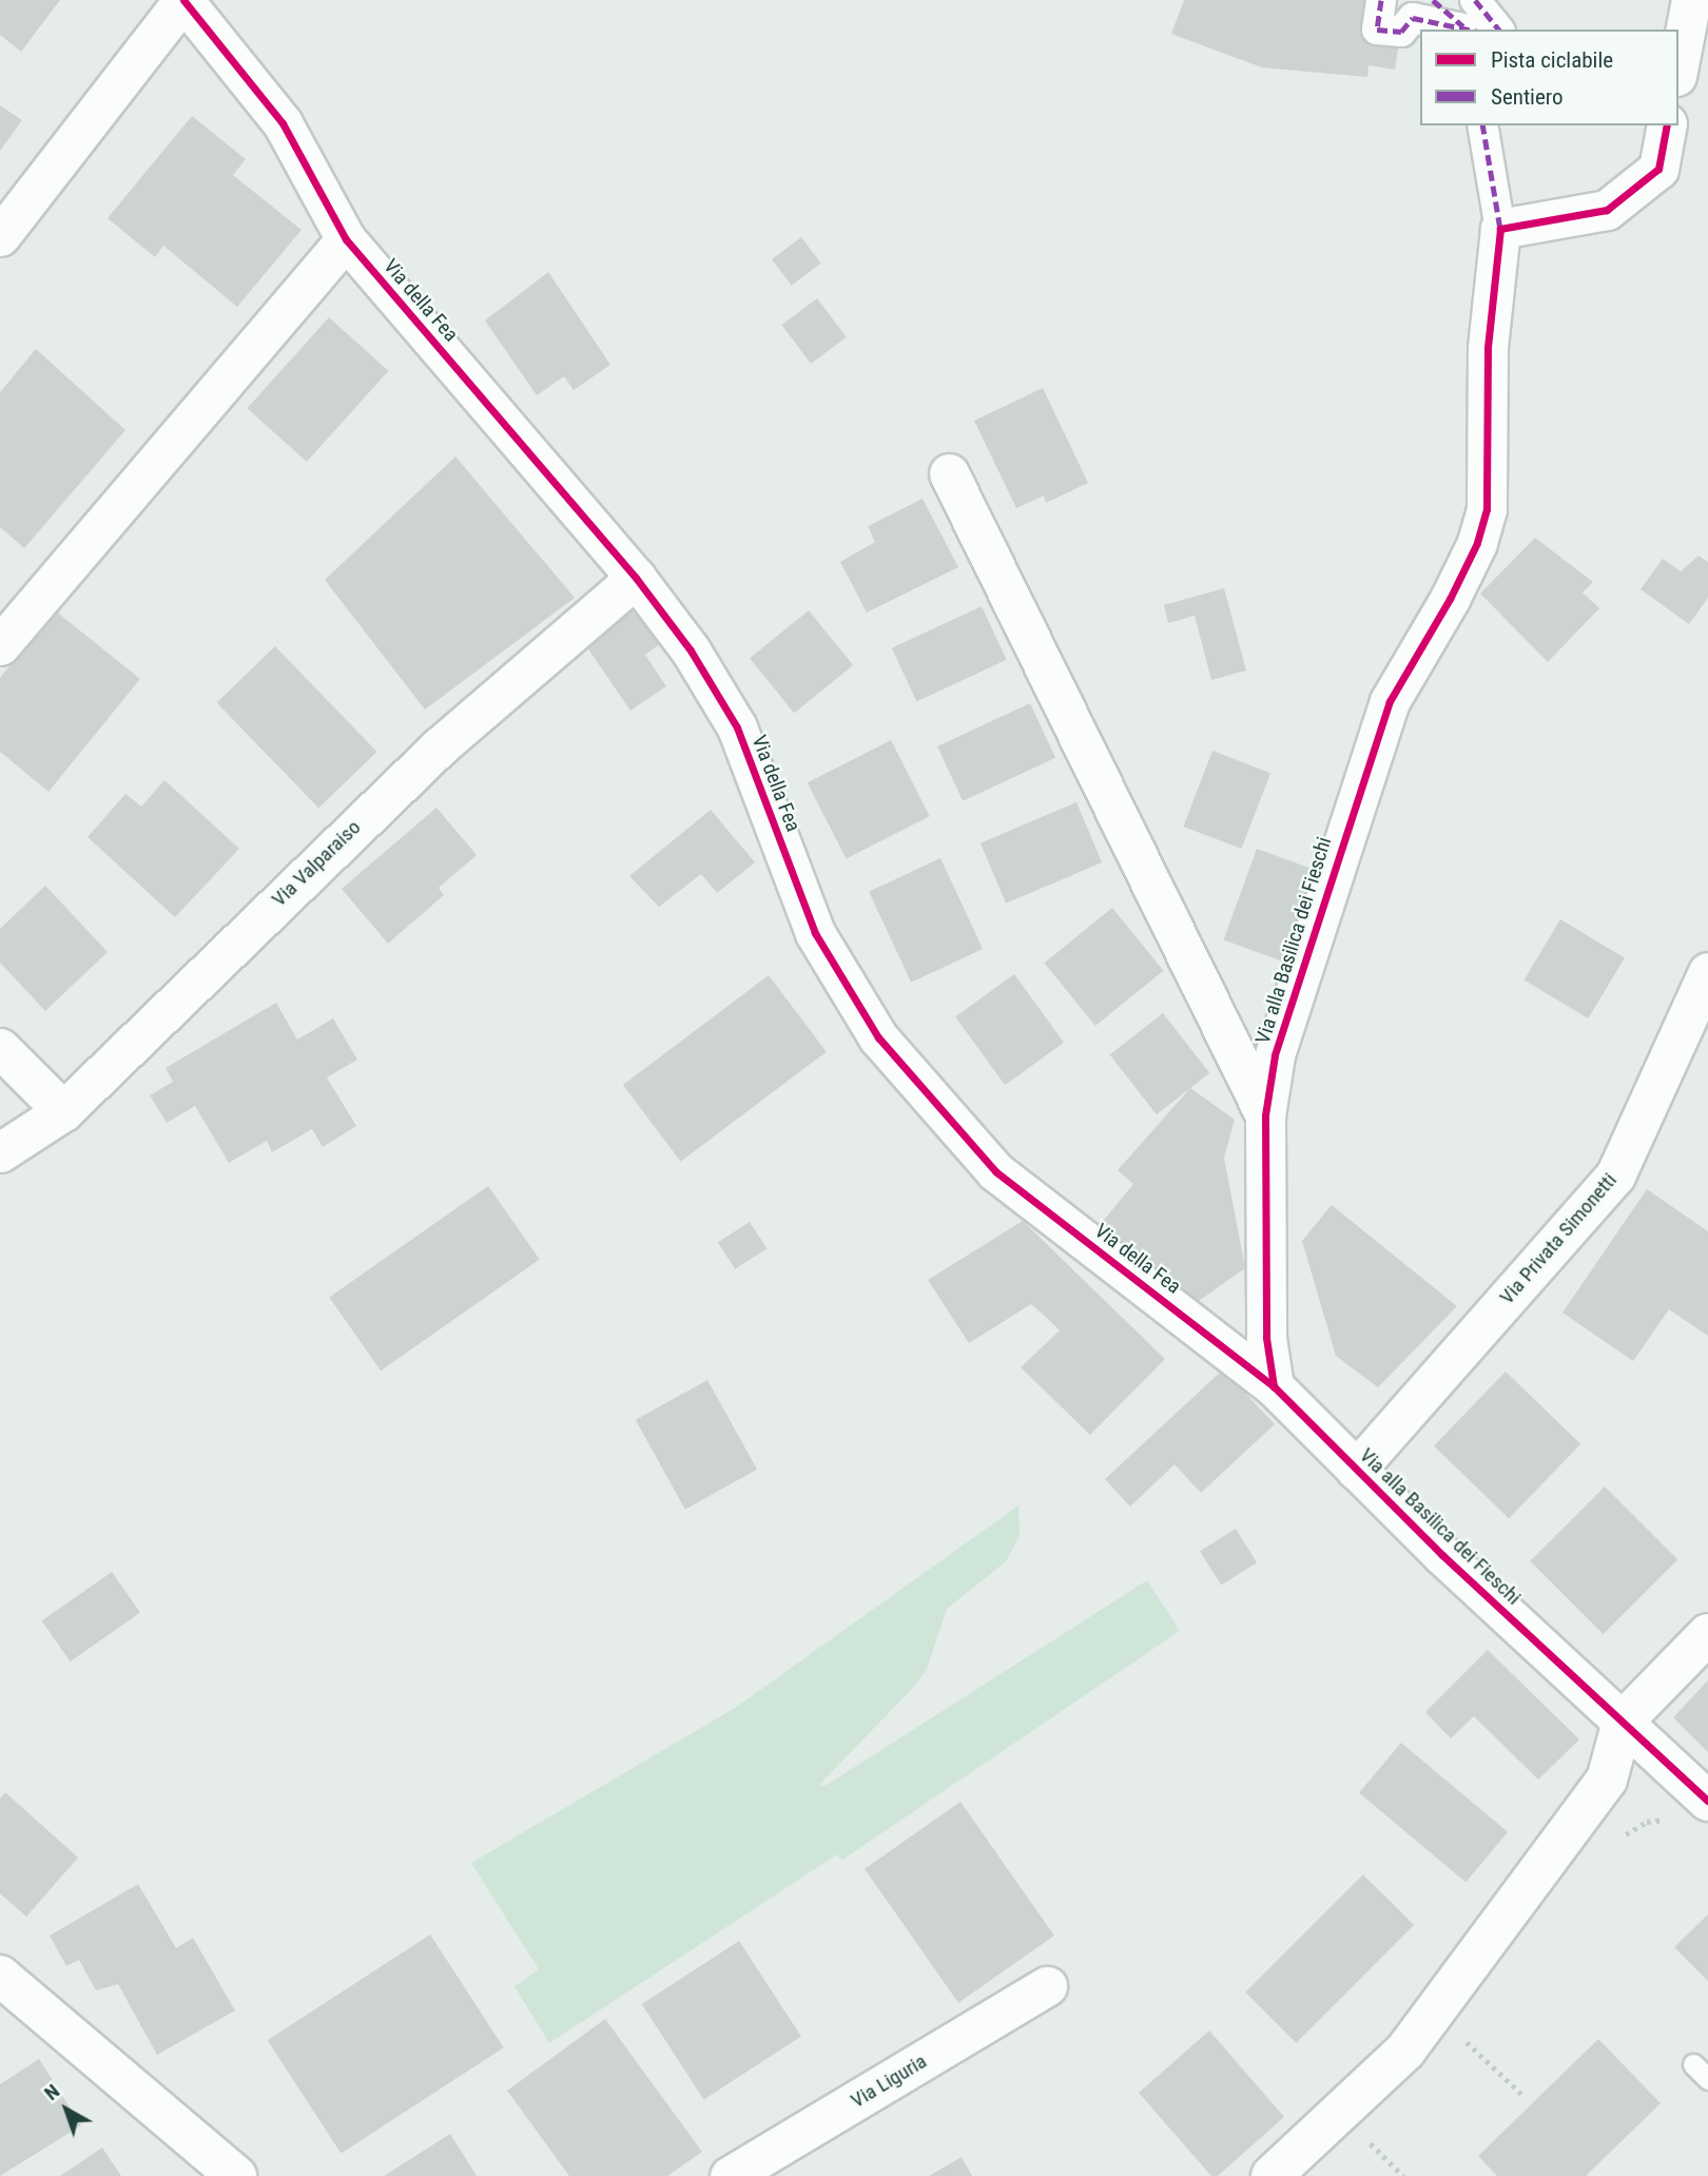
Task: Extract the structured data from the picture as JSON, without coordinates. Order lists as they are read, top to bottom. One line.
{"streets":{"street":["Via della Fea","Via Valparaiso","Via alla Basilica dei Fieschi","Via Privata Simonetti","Via Liguria"]},"crossings":[["Via della Fea","Via Valparaiso"],["Via della Fea","Via alla Basilica dei Fieschi"],["Via alla Basilica dei Fieschi","Via Privata Simonetti"]],"legend":["Pista ciclabile","Sentiero"],"north":"top left"}
